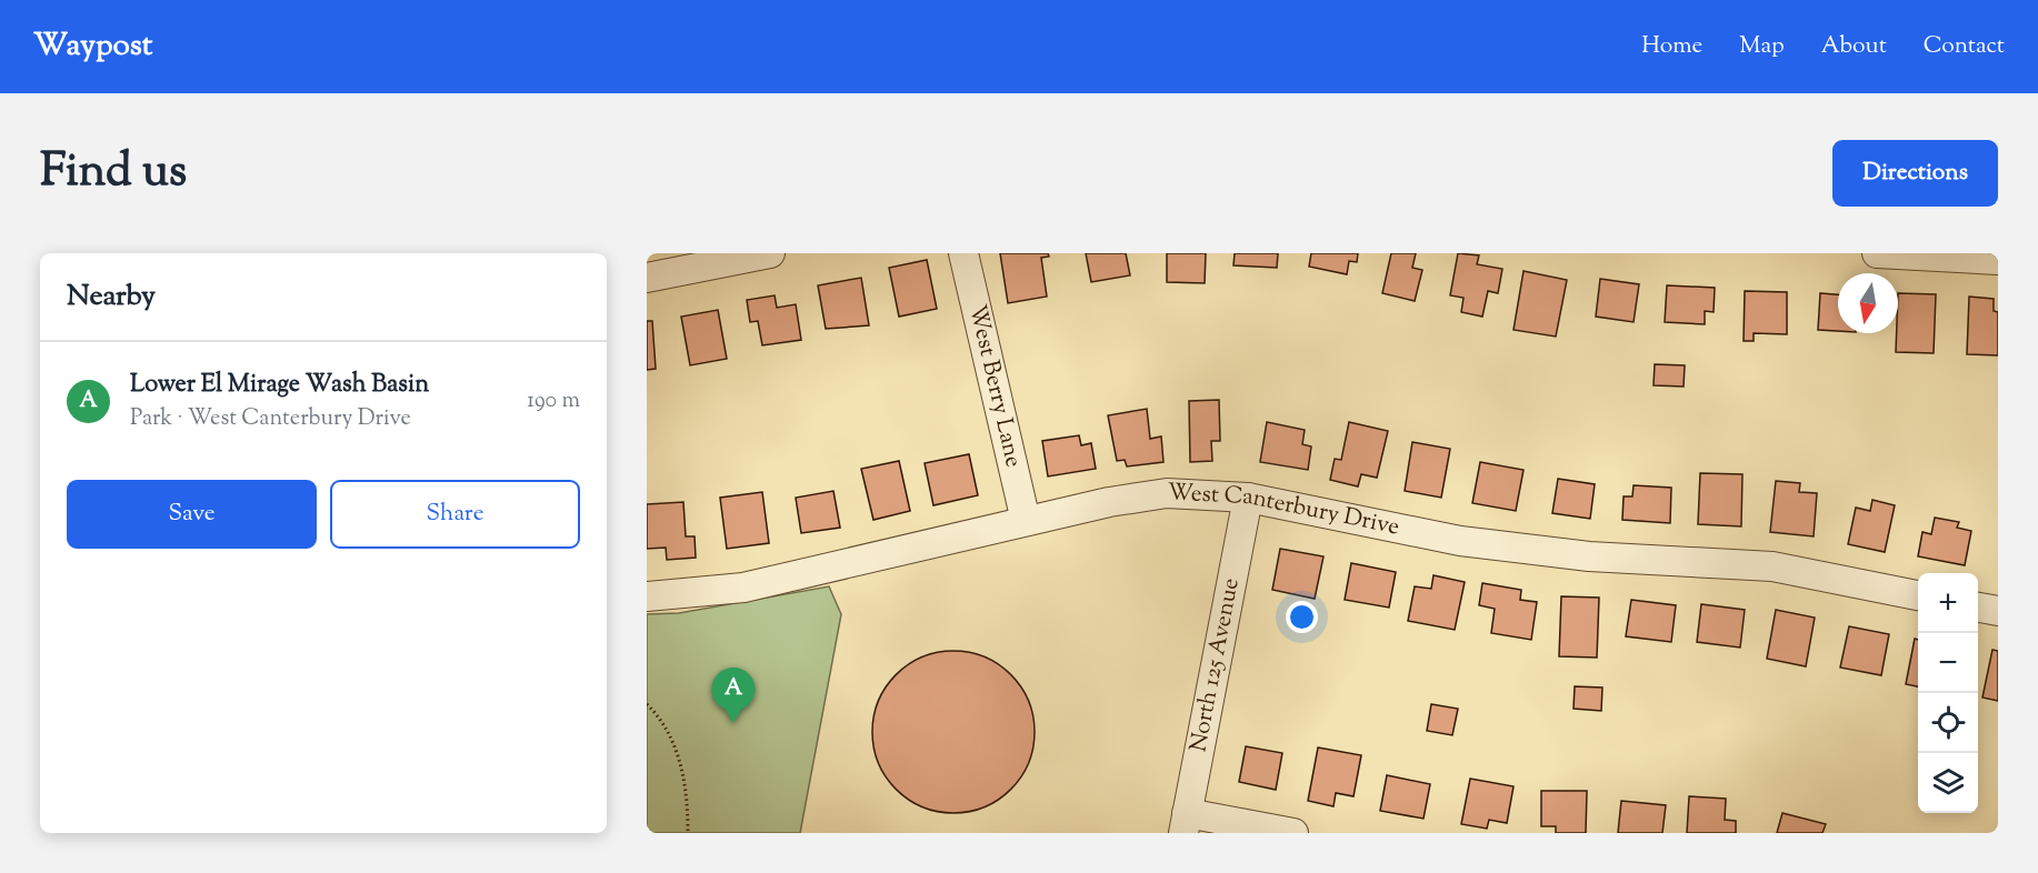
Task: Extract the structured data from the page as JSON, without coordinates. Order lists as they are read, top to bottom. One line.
{"streets":{"street":["West Berry Lane","West Canterbury Drive","North 125 Avenue"]},"crossings":[["West Berry Lane","West Canterbury Drive"],["West Canterbury Drive","North 125 Avenue"]],"north":"bottom","page":{"header":"Waypost","nav":["Home","Map","About","Contact"],"title":"Find us","buttons":["Directions",["Save","Share"]],"heading":"Nearby","list":[{"mark":"A","name":"Lower El Mirage Wash Basin","note":"Park · West Canterbury Drive","value":"190 m"}],"map_buttons":["+","−"],"pins":"A"}}
